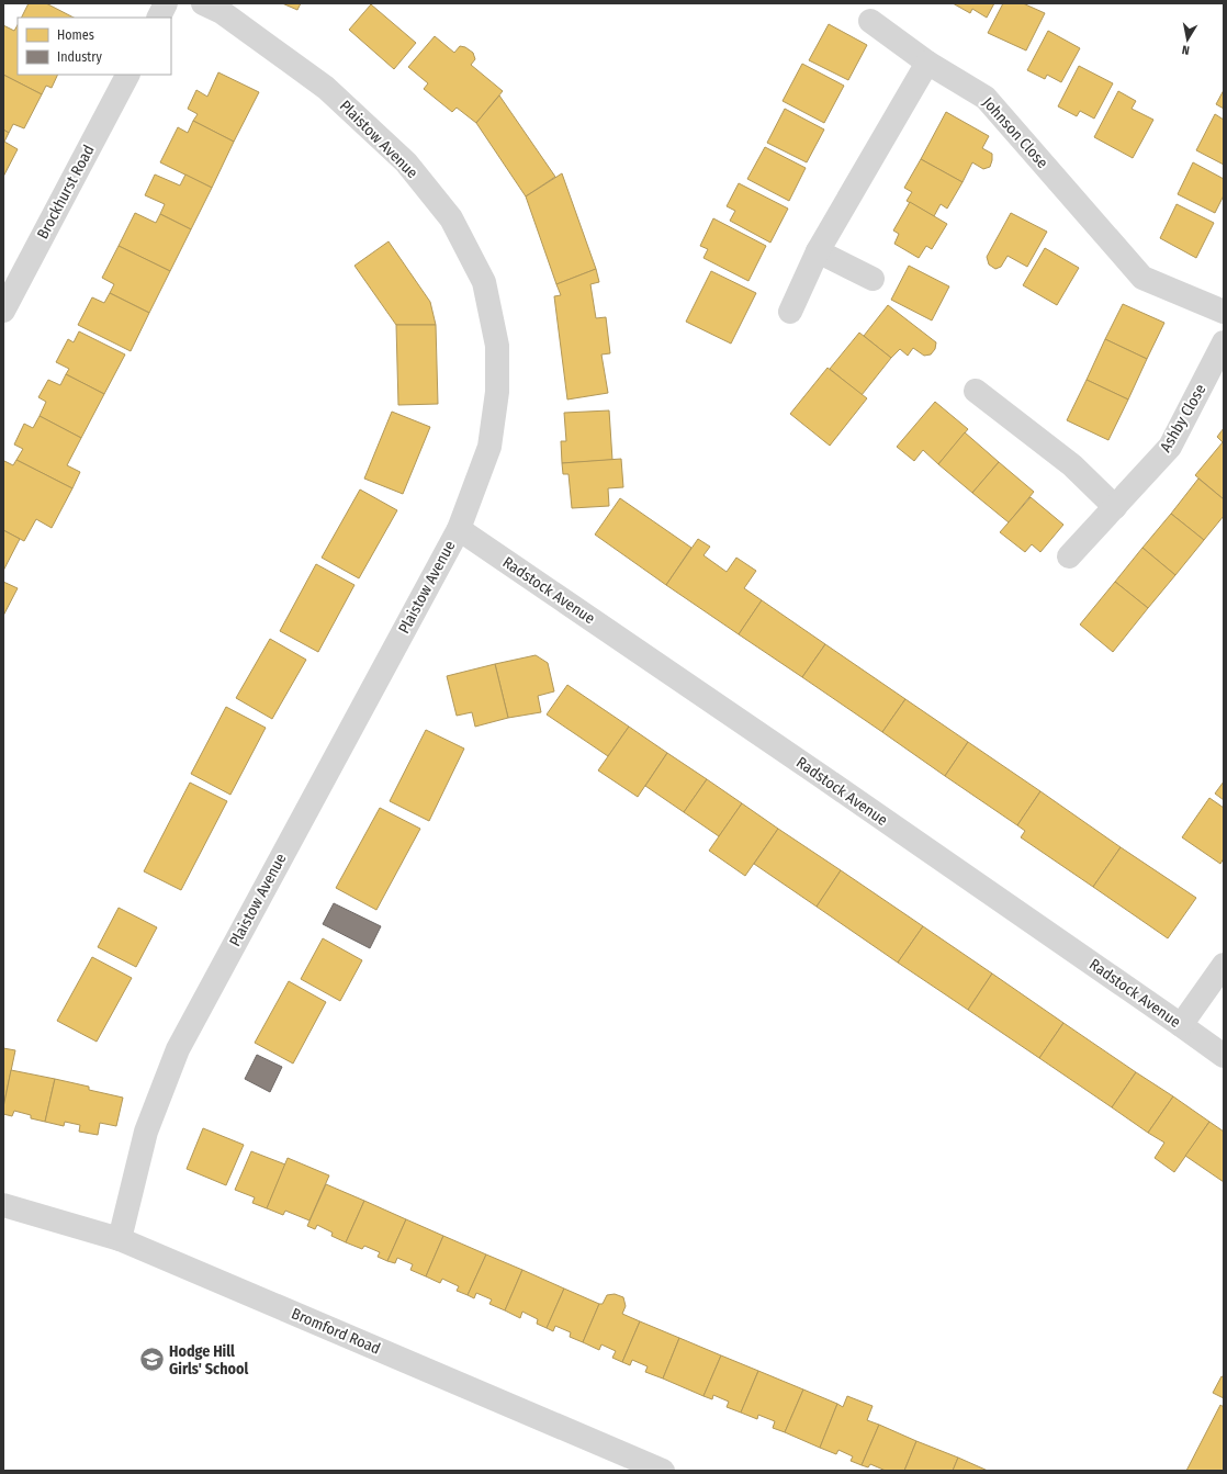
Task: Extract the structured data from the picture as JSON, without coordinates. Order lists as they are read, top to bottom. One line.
{"streets":{"street":["Johnson Close","Plaistow Avenue","Brockhurst Road","Ashby Close","Radstock Avenue","Bromford Road"]},"crossings":[["Plaistow Avenue","Radstock Avenue"],["Plaistow Avenue","Bromford Road"]],"places":{"school or university":["Hodge Hill Girls' School"]},"legend":["Homes","Industry"],"north":"bottom"}
